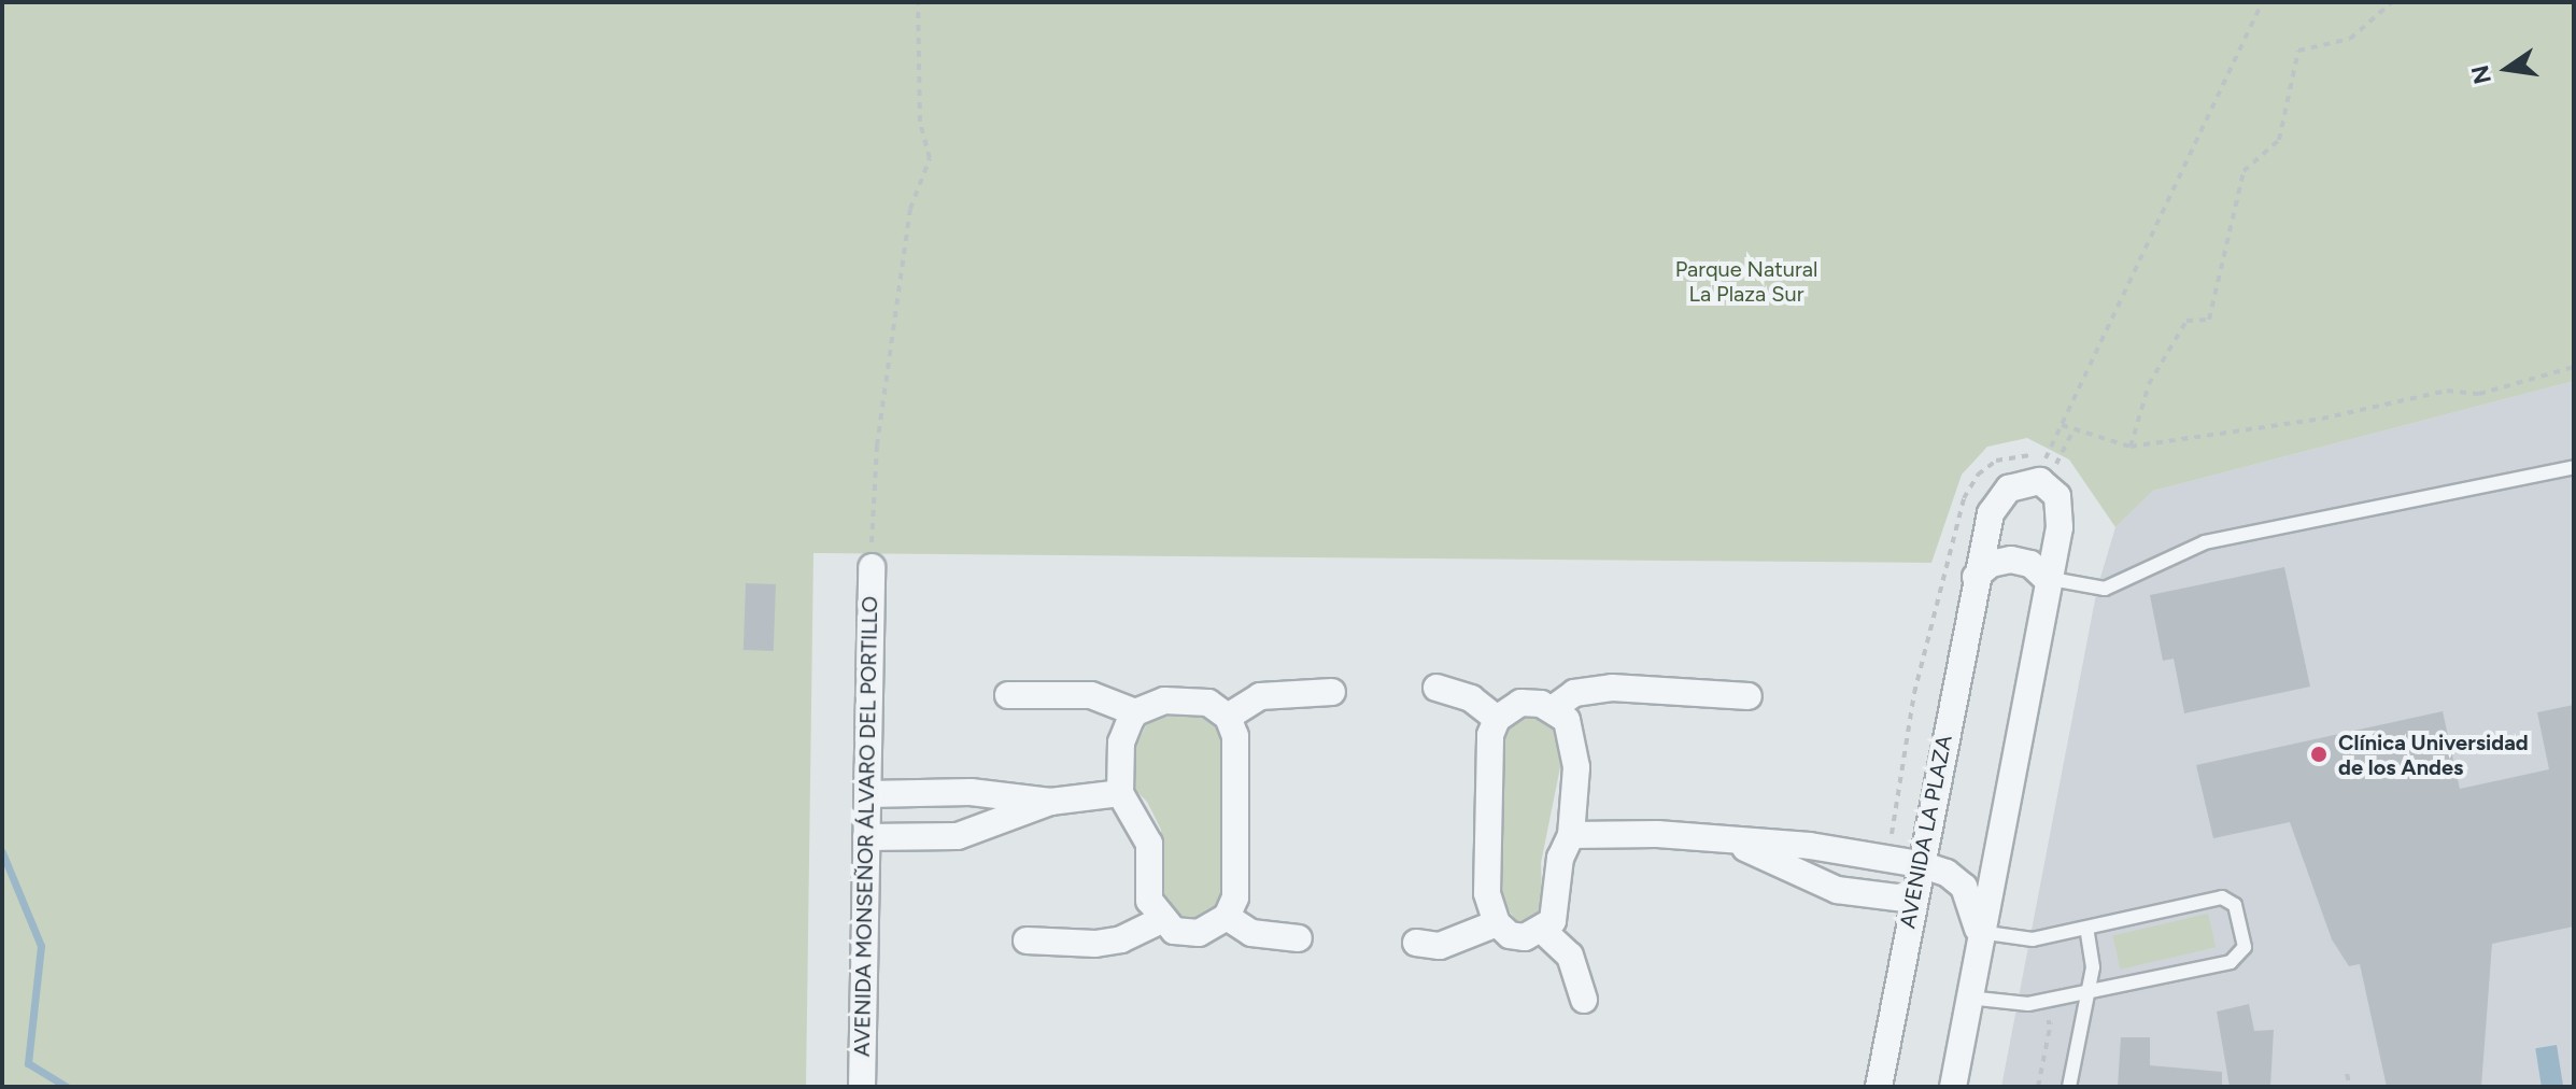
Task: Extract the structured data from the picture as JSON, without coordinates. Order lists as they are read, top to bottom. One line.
{"streets":{"street":["AVENIDA MONSEÑOR ÁLVARO DEL PORTILLO","AVENIDA LA PLAZA"]},"parks":["Parque Natural La Plaza Sur"],"places":["Clínica Universidad de los Andes"],"north":"left"}
